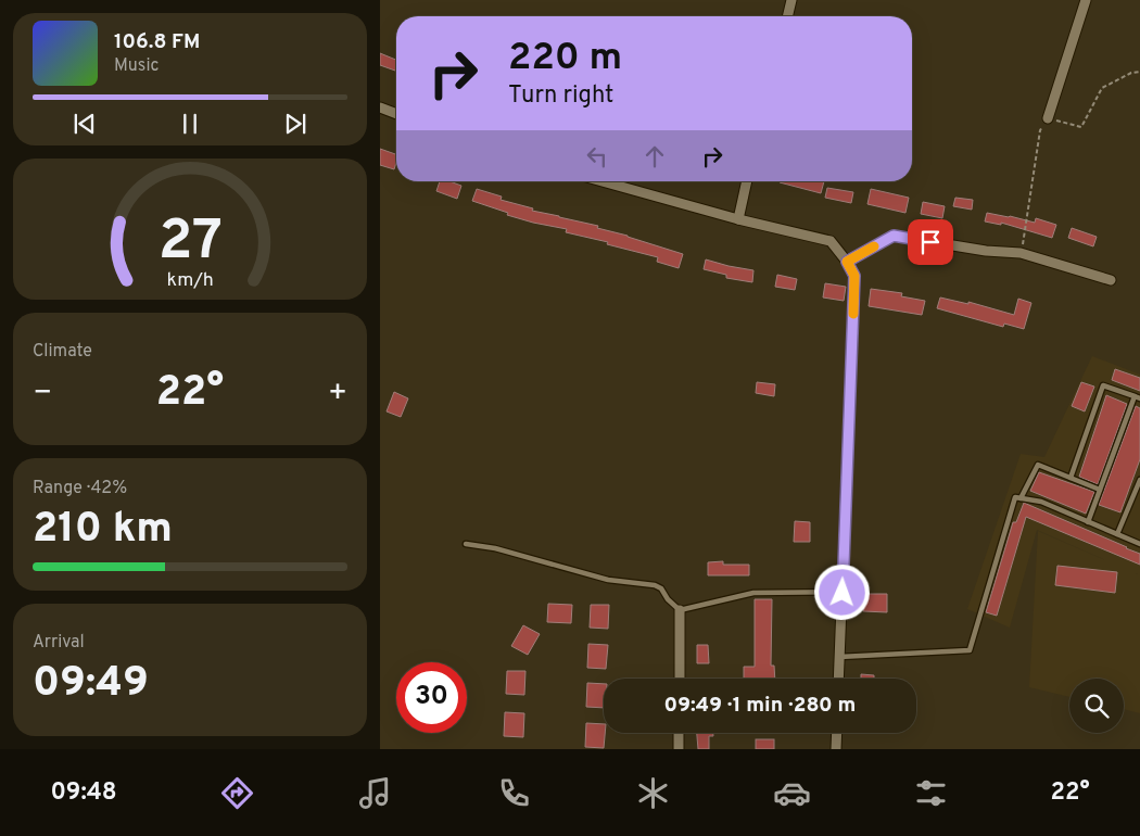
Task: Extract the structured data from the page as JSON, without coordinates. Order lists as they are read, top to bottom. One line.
{"page":{"turn":["220 m","Turn right"],"song":["106.8 FM","Music"],"tile":["Climate",["Range · 42%","210 km"],["Arrival","09:49"]],"heat":["−","22°","+"],"limit":"30","trip":"09:49 · 1 min · 280 m","tabs":["09:48","22°"],"gauge":["27","km/h"]}}
